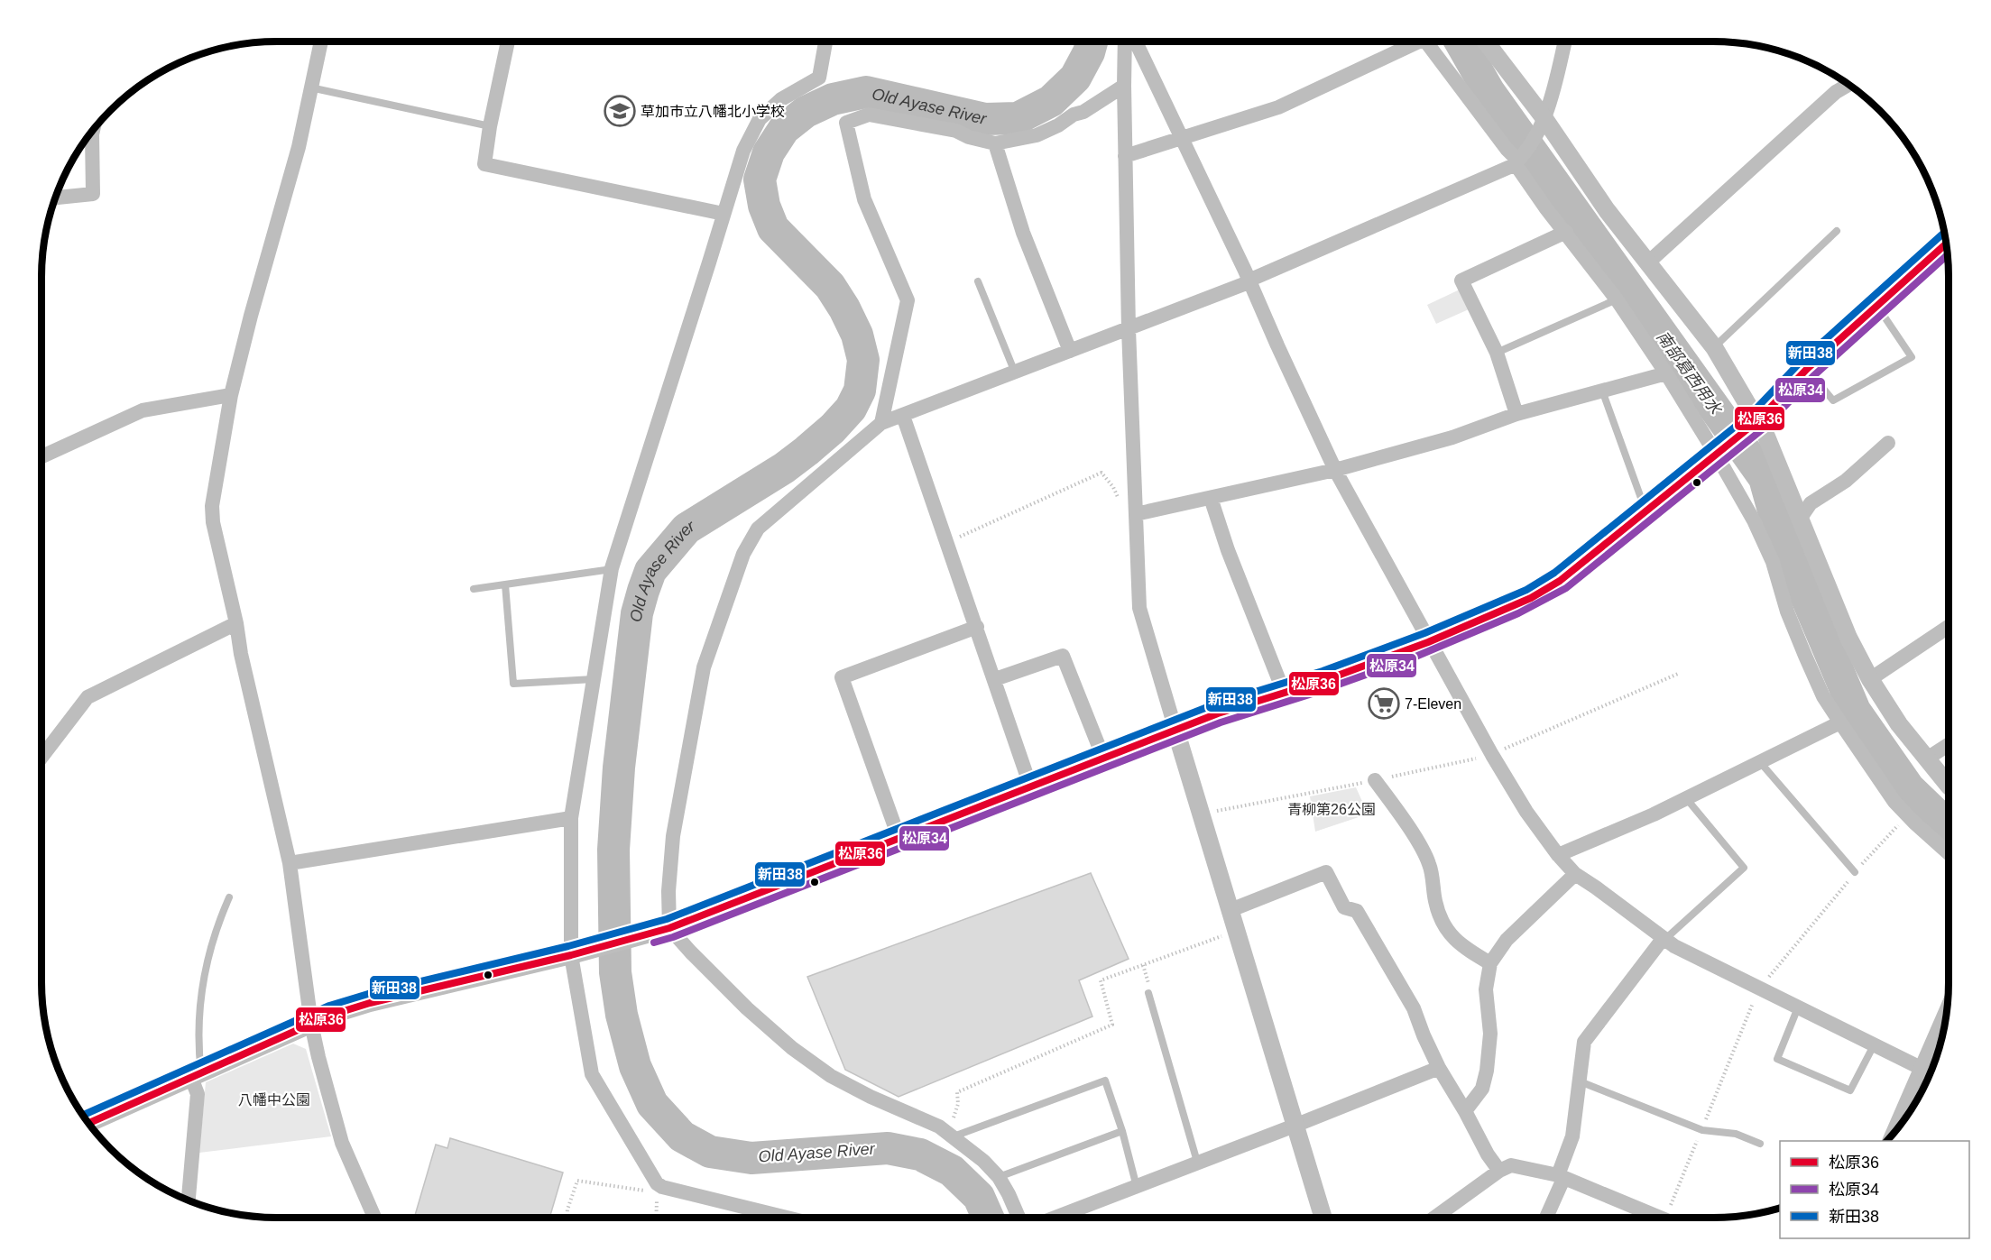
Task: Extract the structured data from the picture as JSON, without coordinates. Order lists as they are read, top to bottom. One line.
{"water":["Old Ayase River","南部葛西用水"],"parks":["青柳第26公園","八幡中公園"],"places":{"school or university":["草加市立八幡北小学校"],"supermarket":["7-Eleven"]},"lines":["transit line 新田38","transit line 松原36","transit line 松原34"],"legend":["松原36","松原34","新田38"]}
